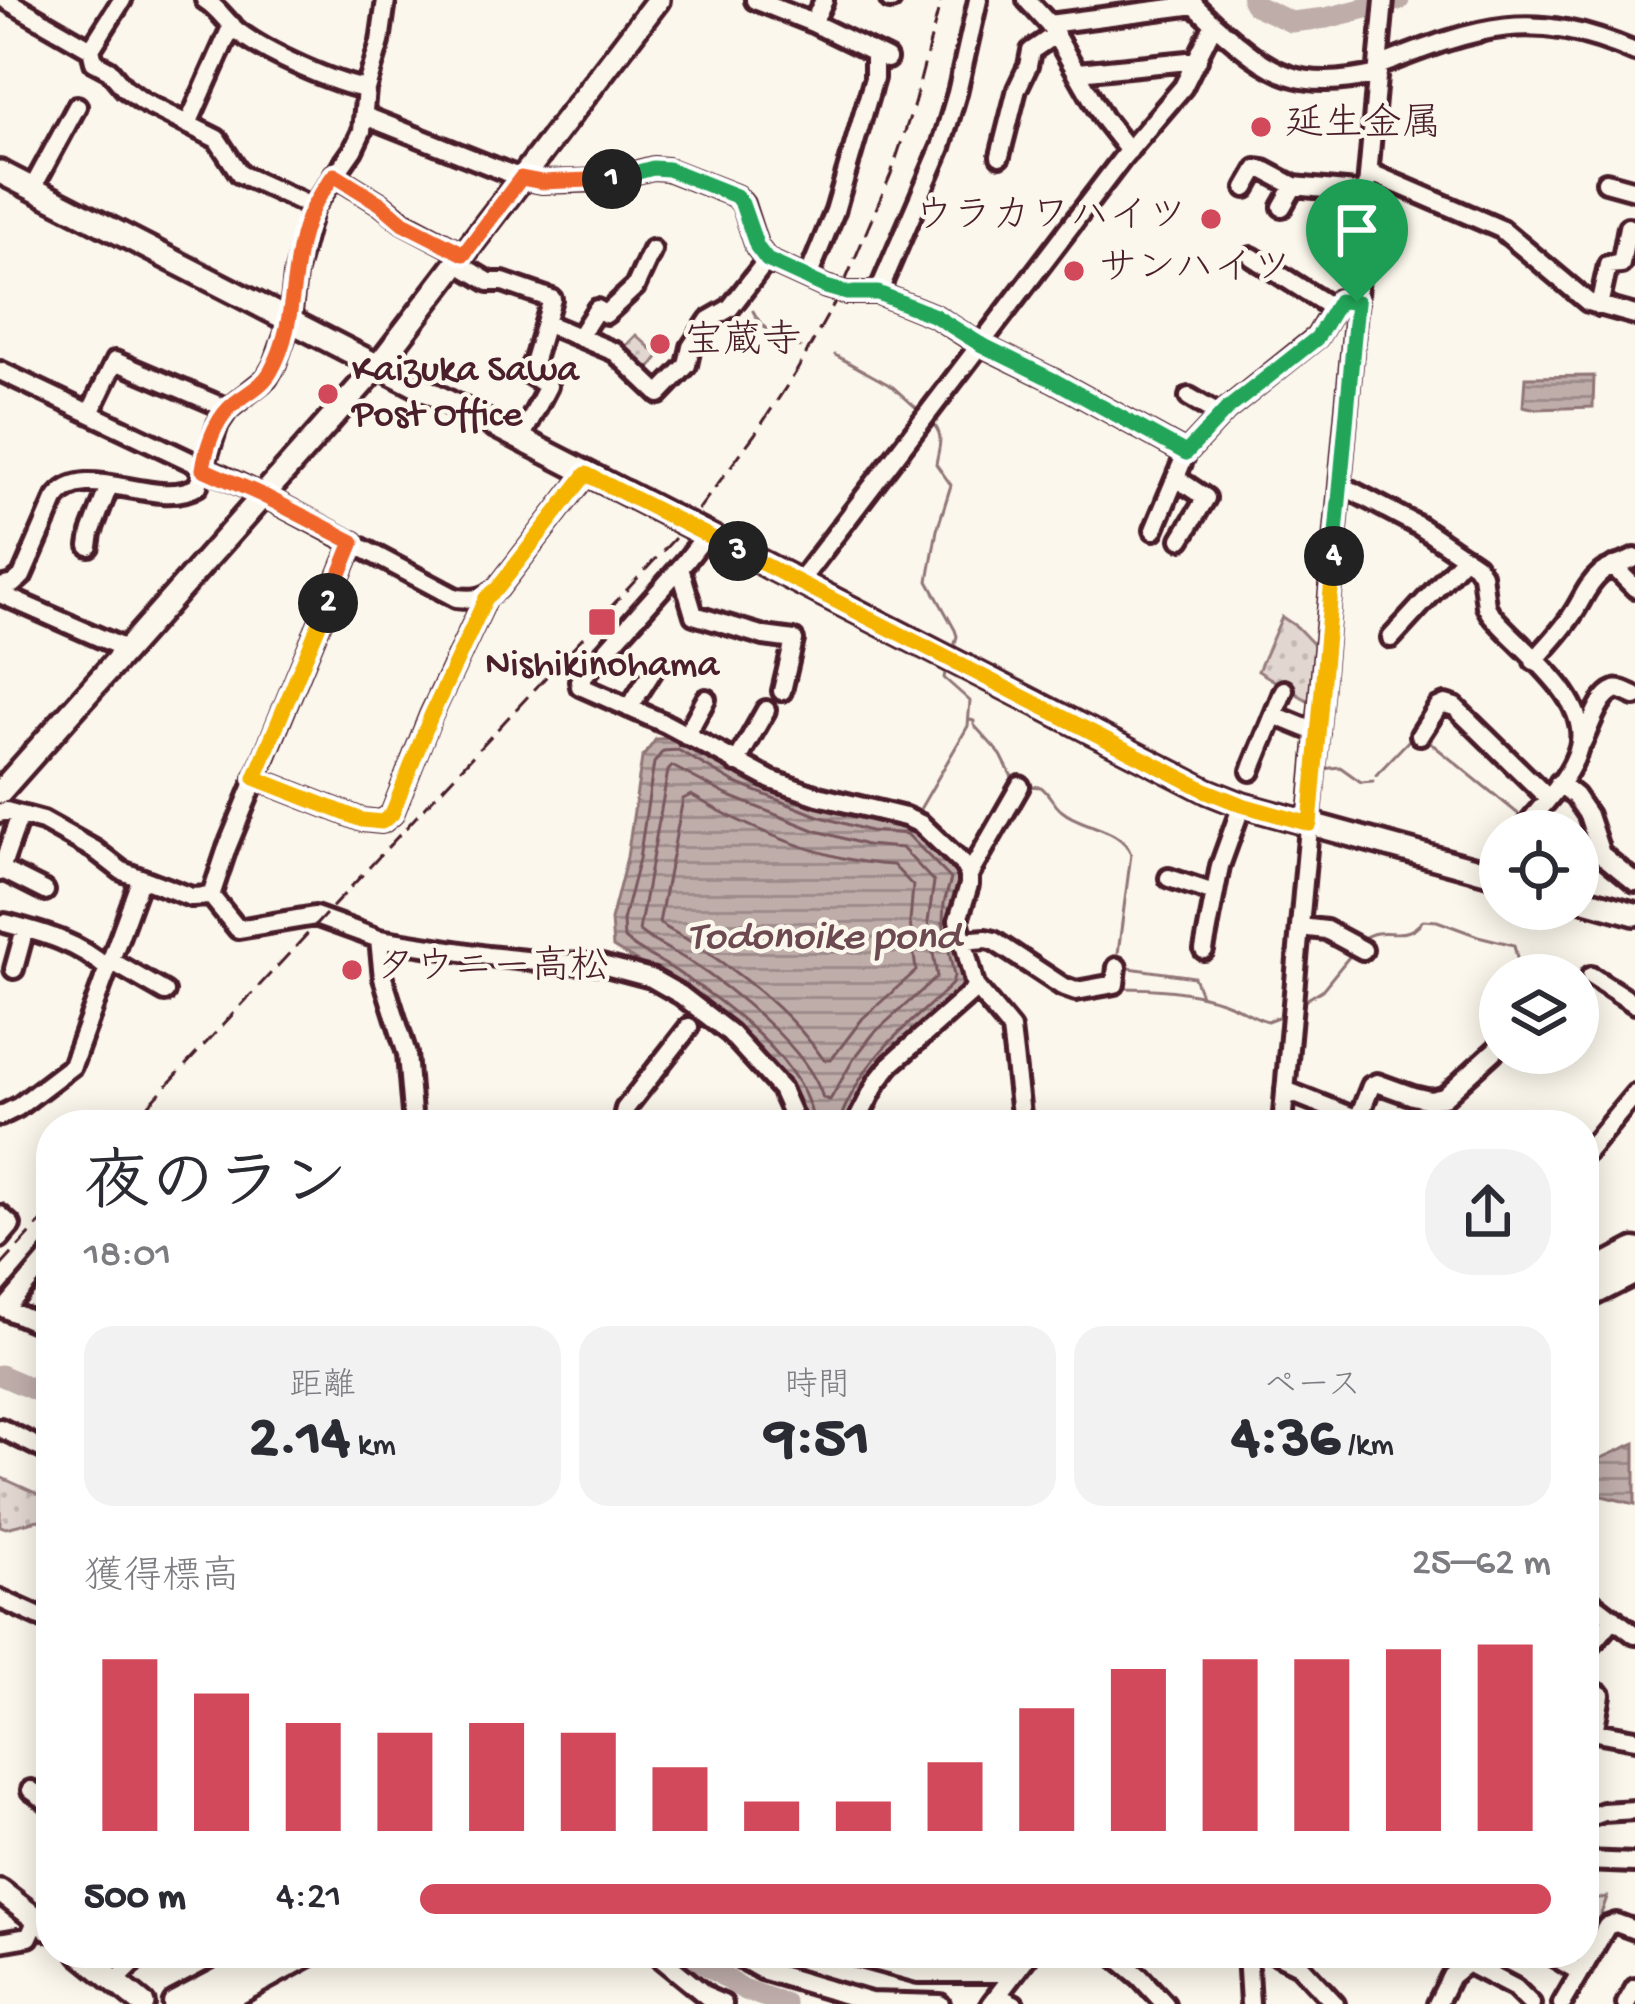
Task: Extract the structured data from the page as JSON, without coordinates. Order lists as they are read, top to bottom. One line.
{"water":["Todonoike pond"],"places":{"other":["延生金属","ウラカワハイツ","サンハイツ","宝蔵寺","Kaizuka Sawa Post Office","タウニー高松"],"transit":["Nishikinohama"]},"page":{"pins":["1","3","4","2"],"heading":["夜のラン","18:01"],"stats":[["距離","2.14 km"],["時間","9:51"],["ペース","4:36 /km"]],"chart":["獲得標高","25–62 m"],"list":[{"name":"500 m","note":"4:21"}]}}
